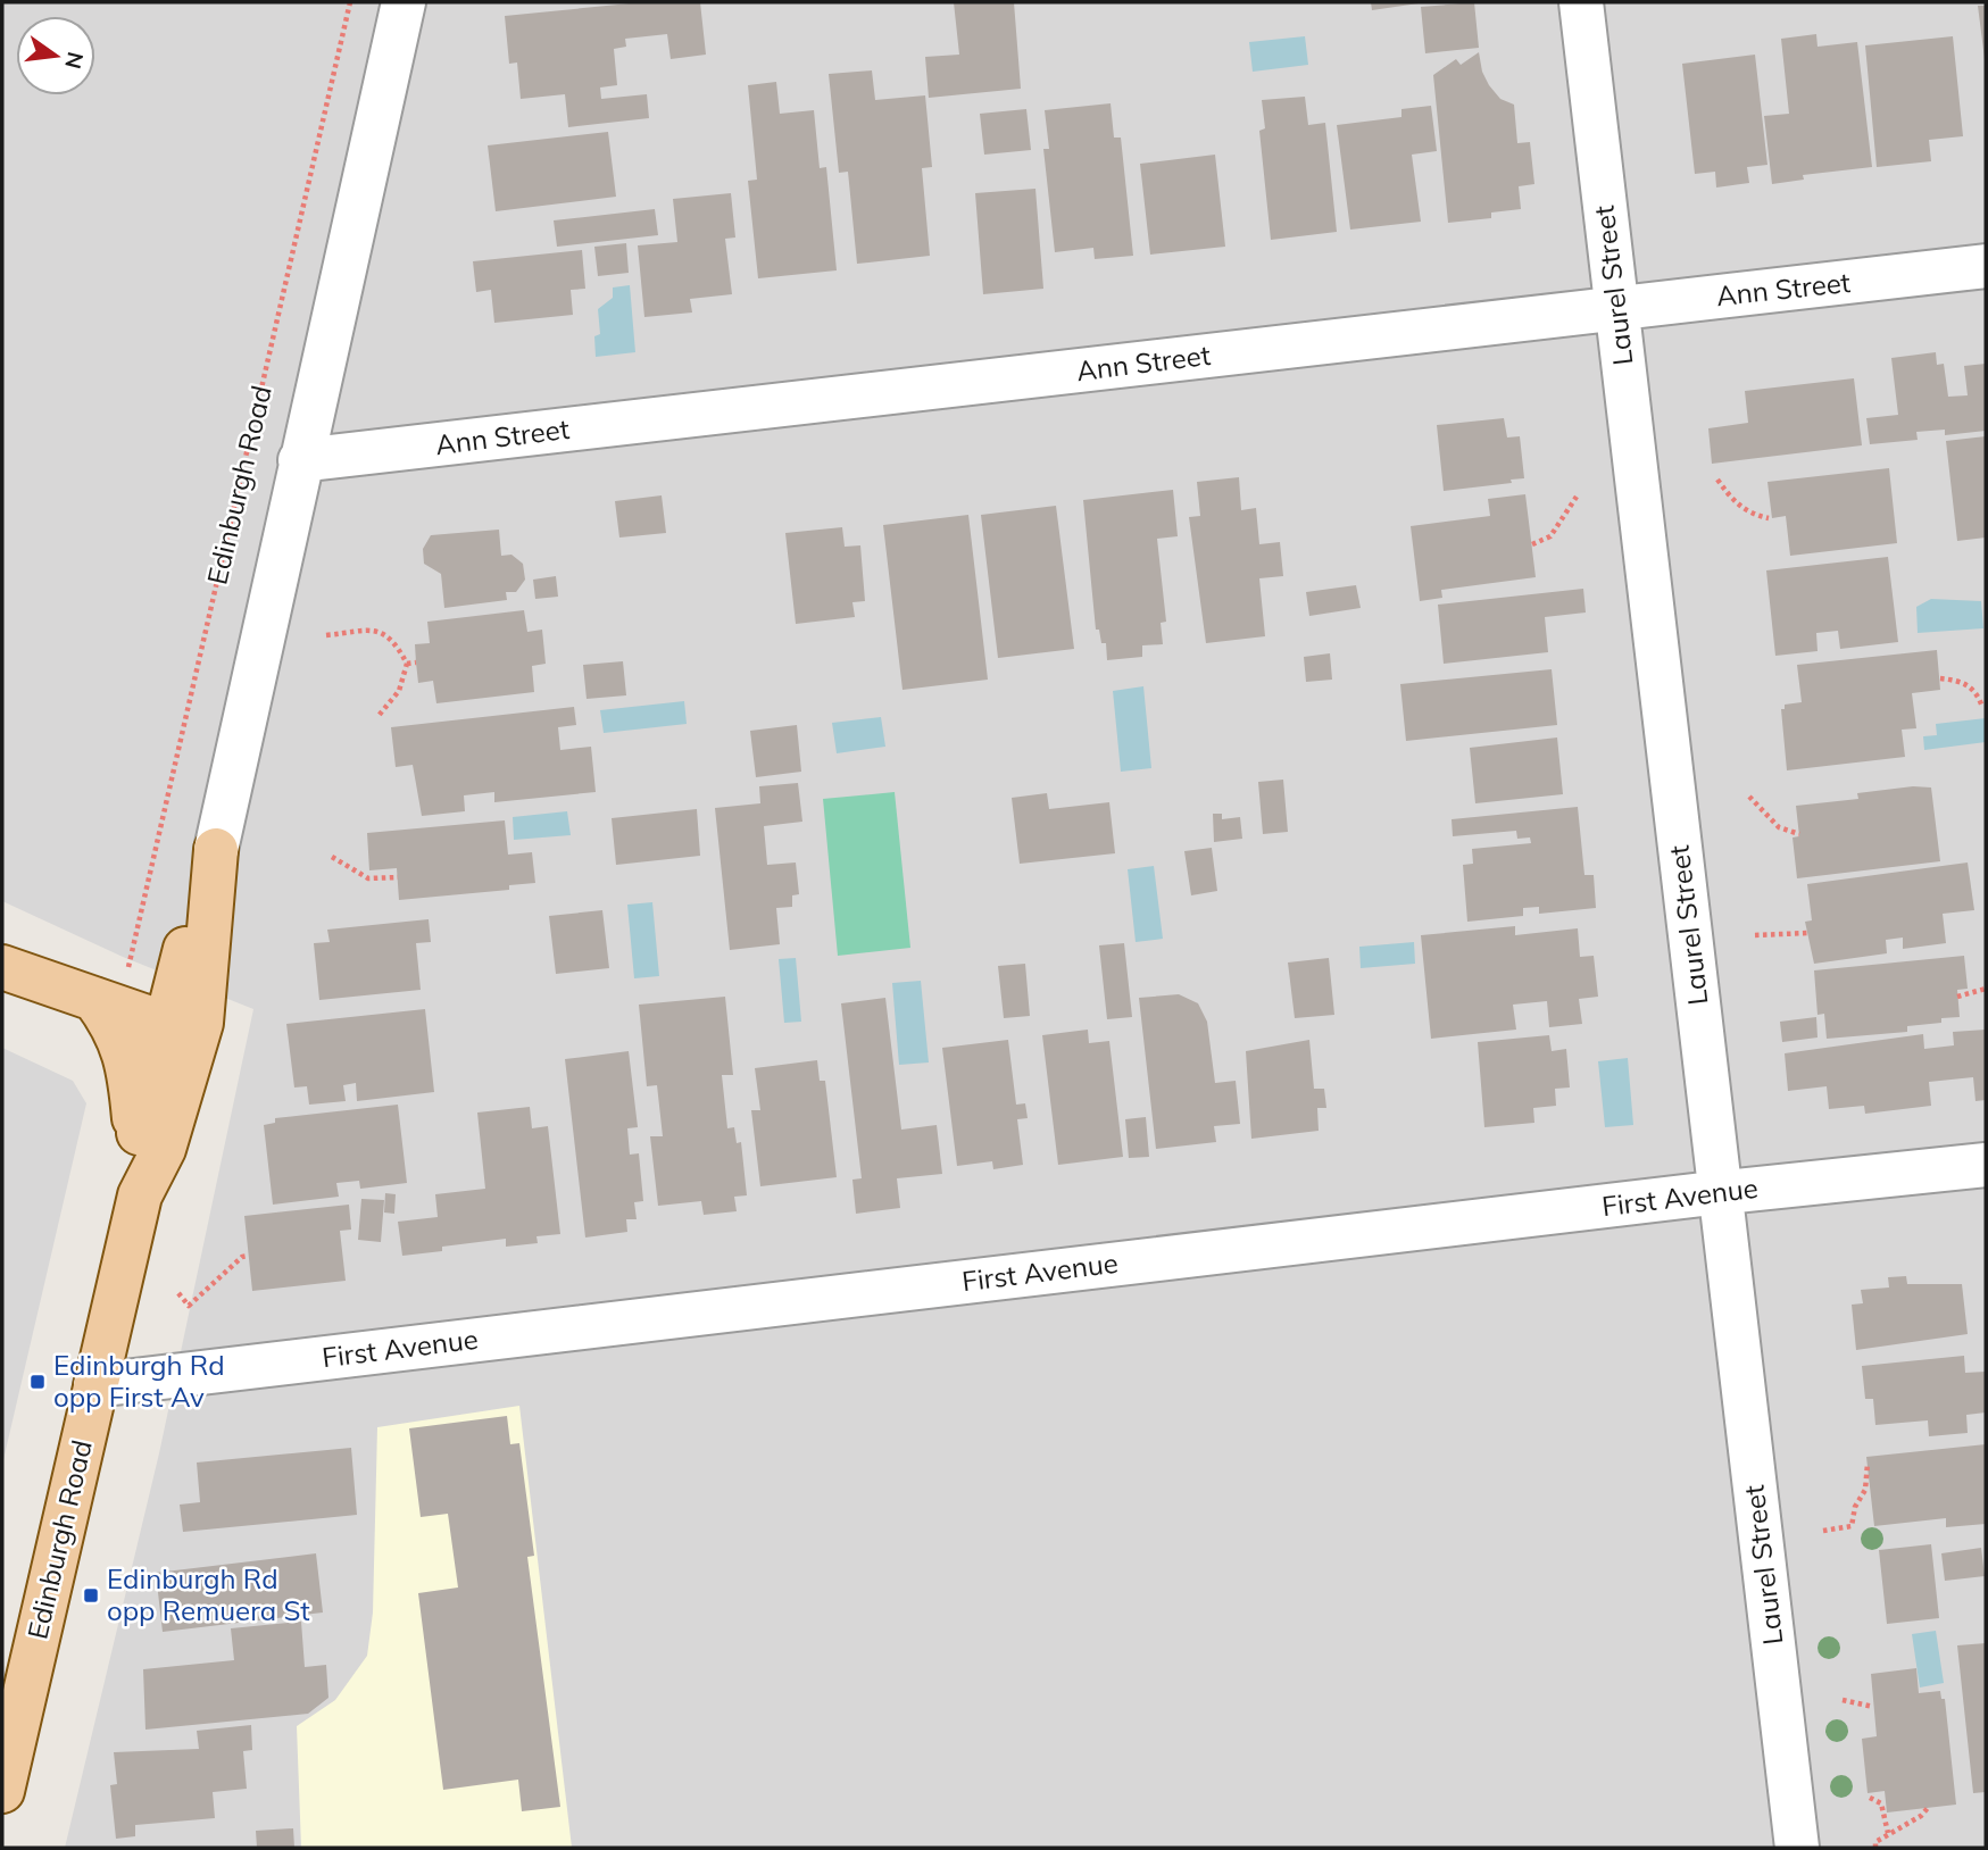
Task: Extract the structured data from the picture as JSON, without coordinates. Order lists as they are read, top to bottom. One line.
{"streets":{"main road":["Edinburgh Road"],"street":["Laurel Street","Ann Street","First Avenue"]},"crossings":[["Laurel Street","Ann Street"],["Laurel Street","First Avenue"],["Ann Street","Edinburgh Road"],["Edinburgh Road","First Avenue"]],"places":{"transit":["Edinburgh Rd opp First Av","Edinburgh Rd opp Remuera St"]},"north":"right"}
